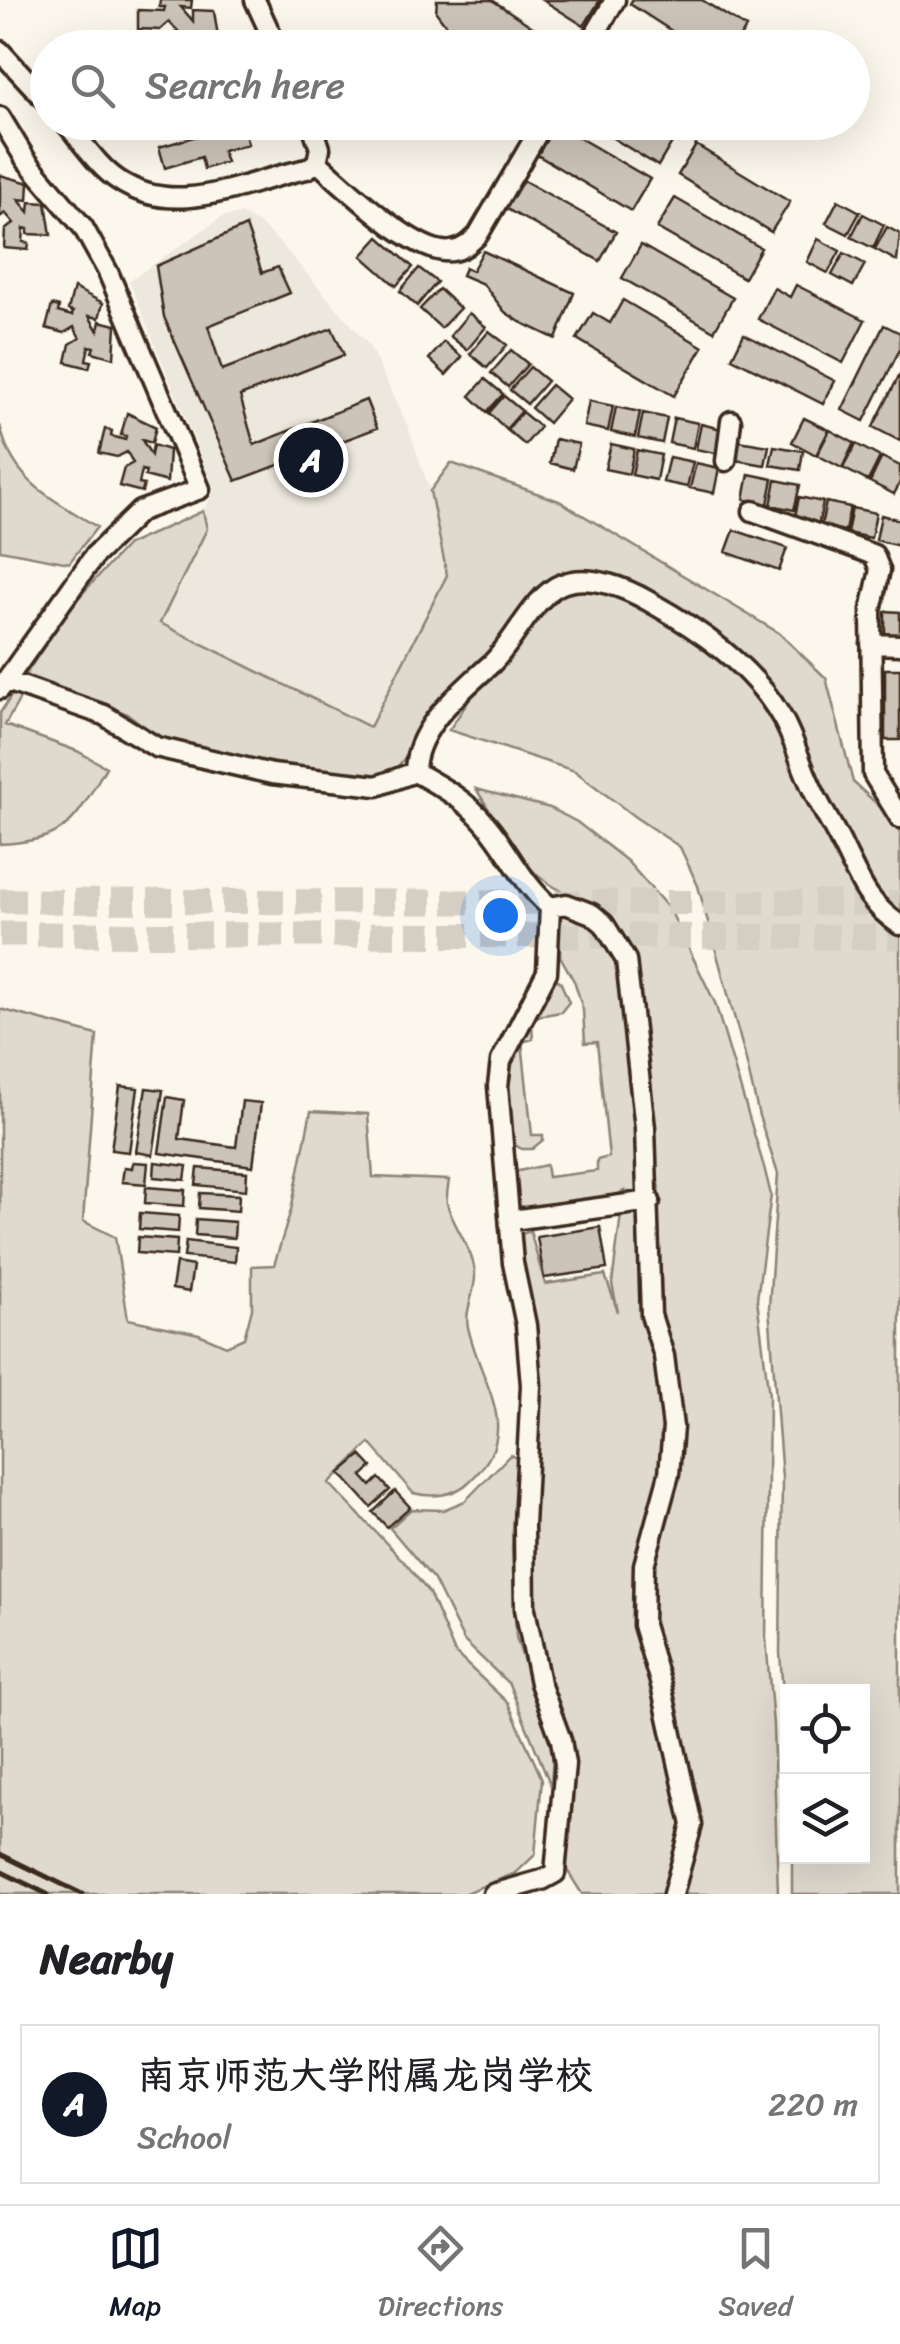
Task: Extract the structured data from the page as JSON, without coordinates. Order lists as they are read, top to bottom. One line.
{"page":{"search":"Search here","pins":"A","heading":"Nearby","list":[{"mark":"A","name":"南京师范大学附属龙岗学校","note":"School","value":"220 m"}],"nav":["Map","Directions","Saved"]}}
